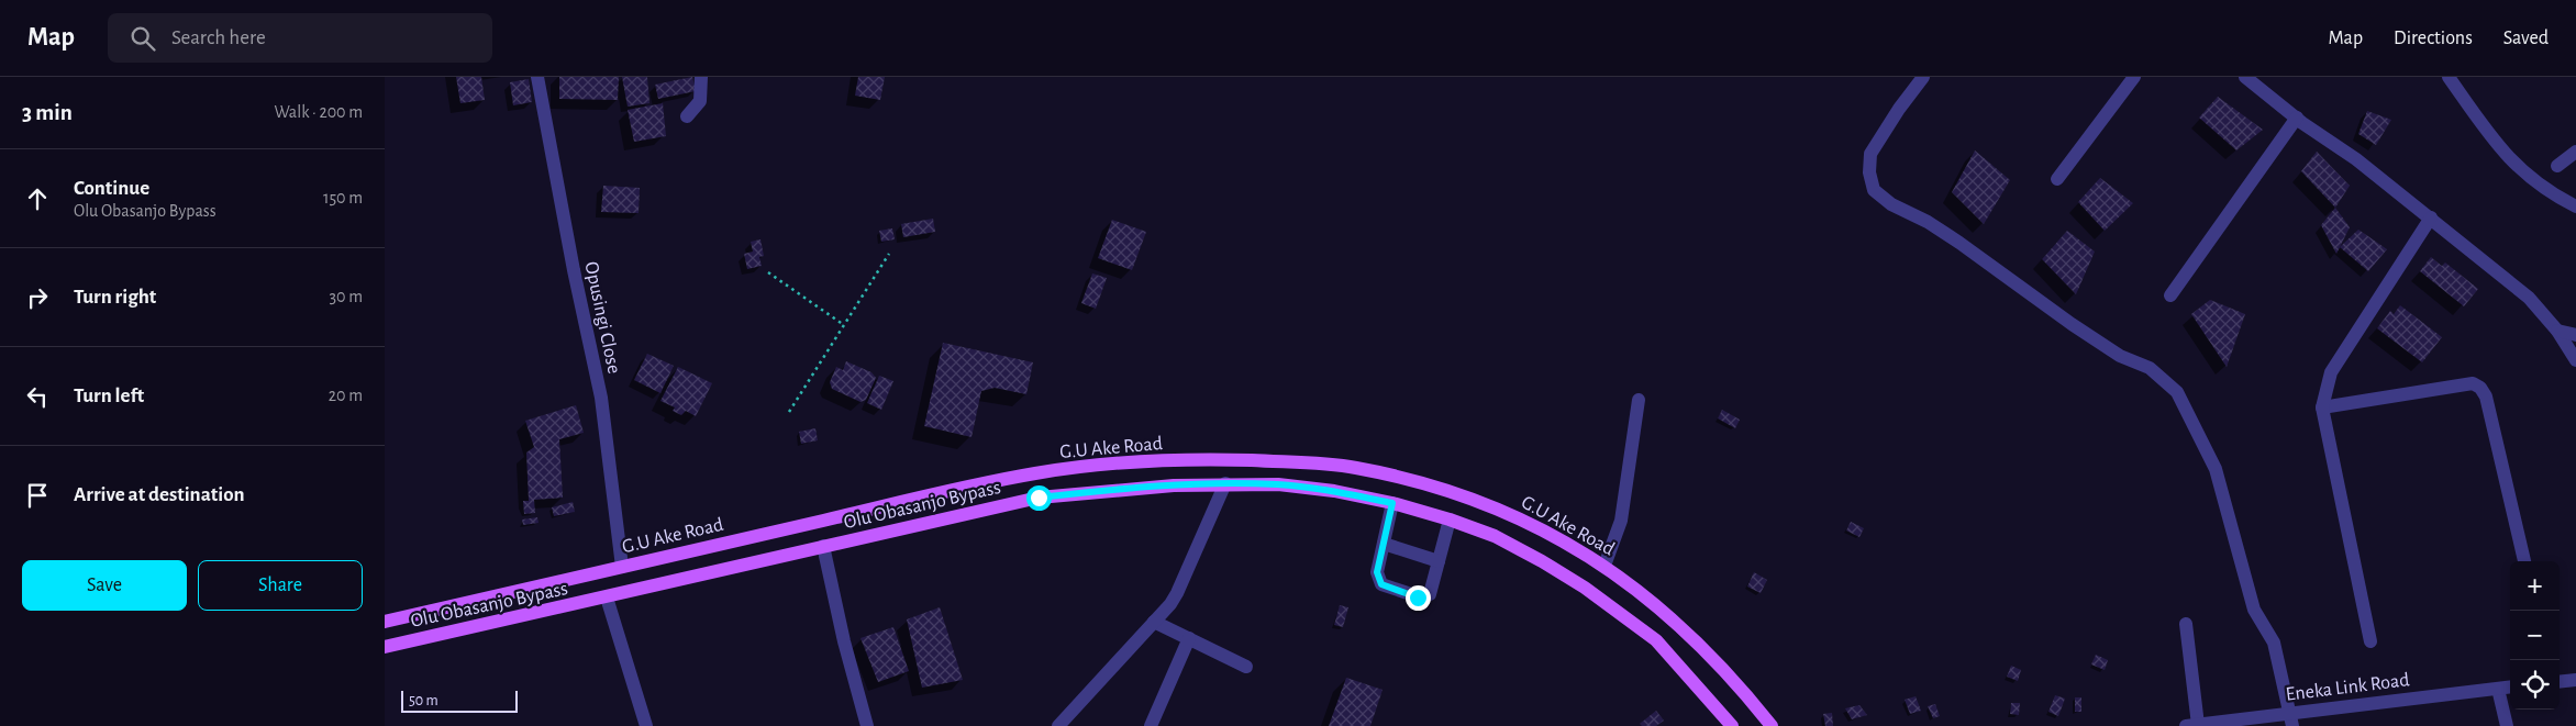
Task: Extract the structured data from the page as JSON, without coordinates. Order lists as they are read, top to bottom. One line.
{"streets":{"main road":["G.U Ake Road","Olu Obasanjo Bypass"],"street":["Opusingi Close","Eneka Link Road"]},"crossings":[["Opusingi Close","G.U Ake Road"]],"scale_bar":"50 m","page":{"header":"Map","search":"Search here","nav":["Map","Directions","Saved"],"heading":["3 min","Walk · 200 m"],"list":[["Continue","Olu Obasanjo Bypass","150 m"],["Turn right","30 m"],["Turn left","20 m"],"Arrive at destination"],"buttons":["Save","Share"],"map_buttons":["+","−"],"scale":"50 m"}}
